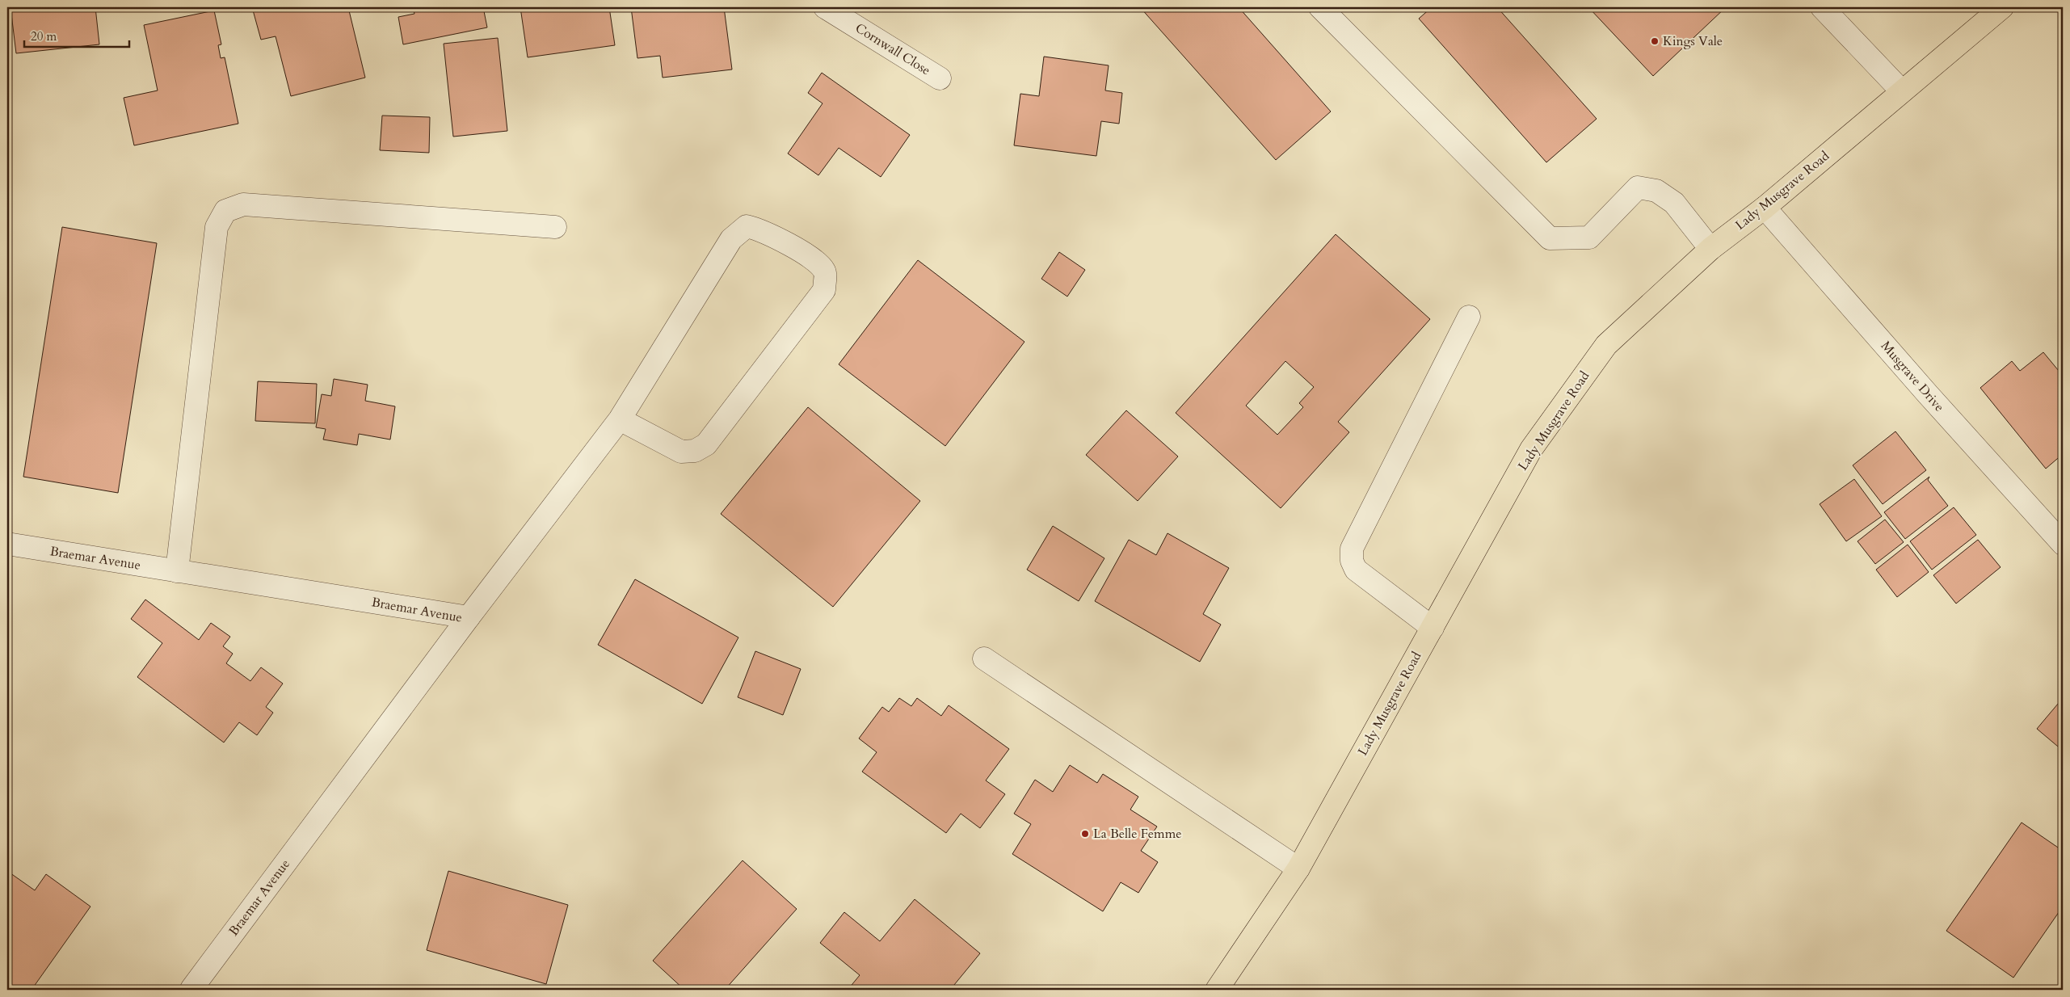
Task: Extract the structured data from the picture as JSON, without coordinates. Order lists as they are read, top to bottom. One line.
{"streets":{"main road":["Lady Musgrave Road"],"street":["Cornwall Close","Musgrave Drive","Braemar Avenue"]},"crossings":[["Lady Musgrave Road","Musgrave Drive"]],"places":["Kings Vale","La Belle Femme"],"scale_bar":"20 m"}
